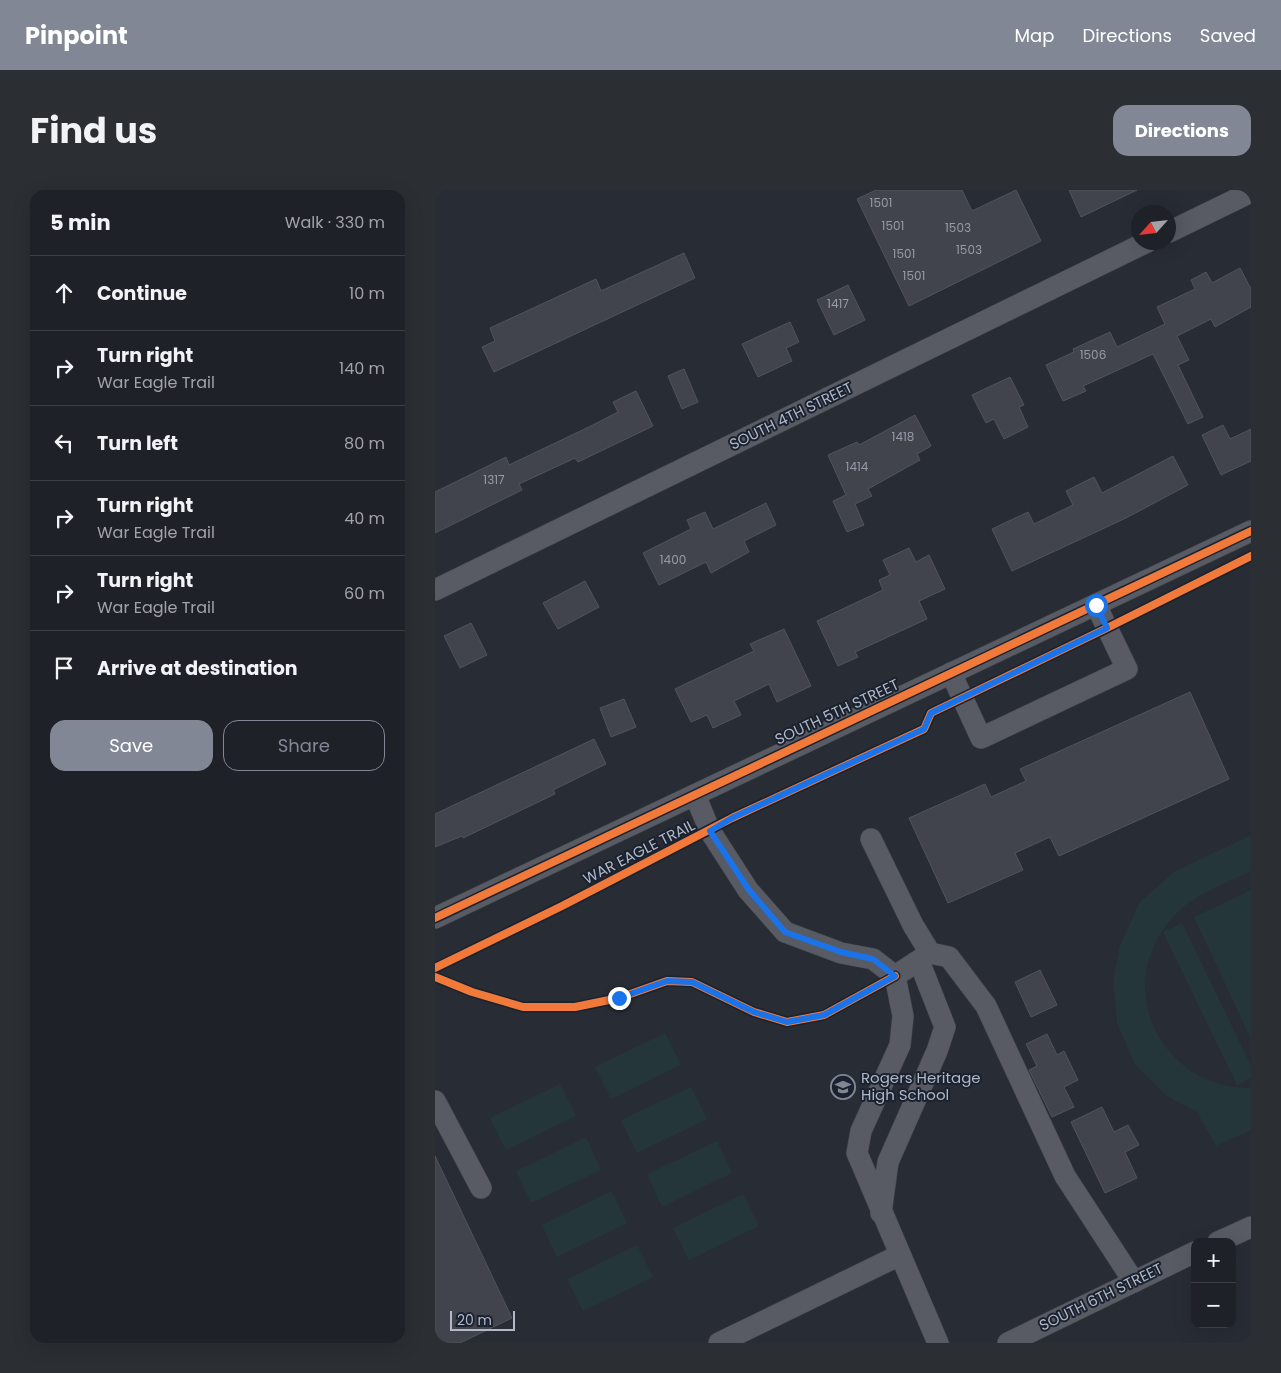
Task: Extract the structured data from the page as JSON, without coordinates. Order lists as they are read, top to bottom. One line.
{"streets":{"street":["SOUTH 4TH STREET","SOUTH 5TH STREET","SOUTH 6TH STREET"],"cycle path":["WAR EAGLE TRAIL"]},"places":{"school or university":["Rogers Heritage High School"]},"house_numbers":["1501","1501","1503","1503","1501","1501","1417","1506","1418","1414","1317","1400"],"scale_bar":"20 m","north":"bottom left","page":{"header":"Pinpoint","nav":["Map","Directions","Saved"],"title":"Find us","buttons":["Directions",["Save","Share"]],"heading":["5 min","Walk · 330 m"],"list":[["Continue","10 m"],["Turn right","War Eagle Trail","140 m"],["Turn left","80 m"],["Turn right","War Eagle Trail","40 m"],["Turn right","War Eagle Trail","60 m"],"Arrive at destination"],"map_buttons":["+","−"],"scale":"20 m"}}
